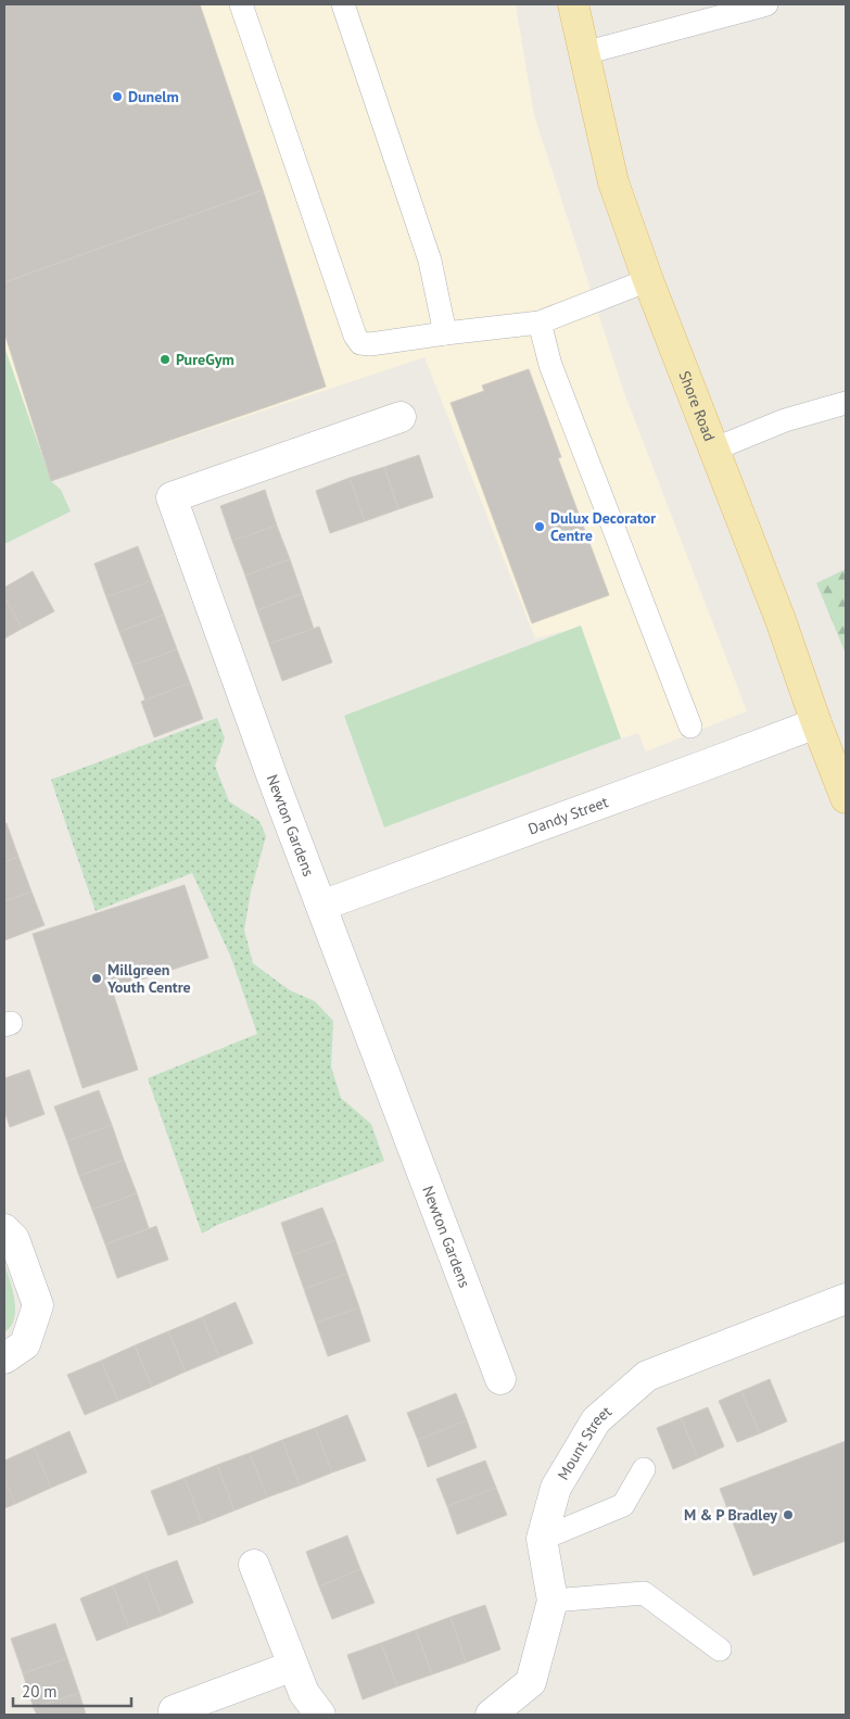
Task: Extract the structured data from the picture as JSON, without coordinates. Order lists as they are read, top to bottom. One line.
{"streets":{"main road":["Shore Road"],"street":["Dandy Street","Newton Gardens","Mount Street"]},"crossings":[["Shore Road","Dandy Street"],["Dandy Street","Newton Gardens"]],"places":["Dunelm","PureGym","Dulux Decorator Centre","Millgreen Youth Centre","M & P Bradley"],"scale_bar":"20 m"}
